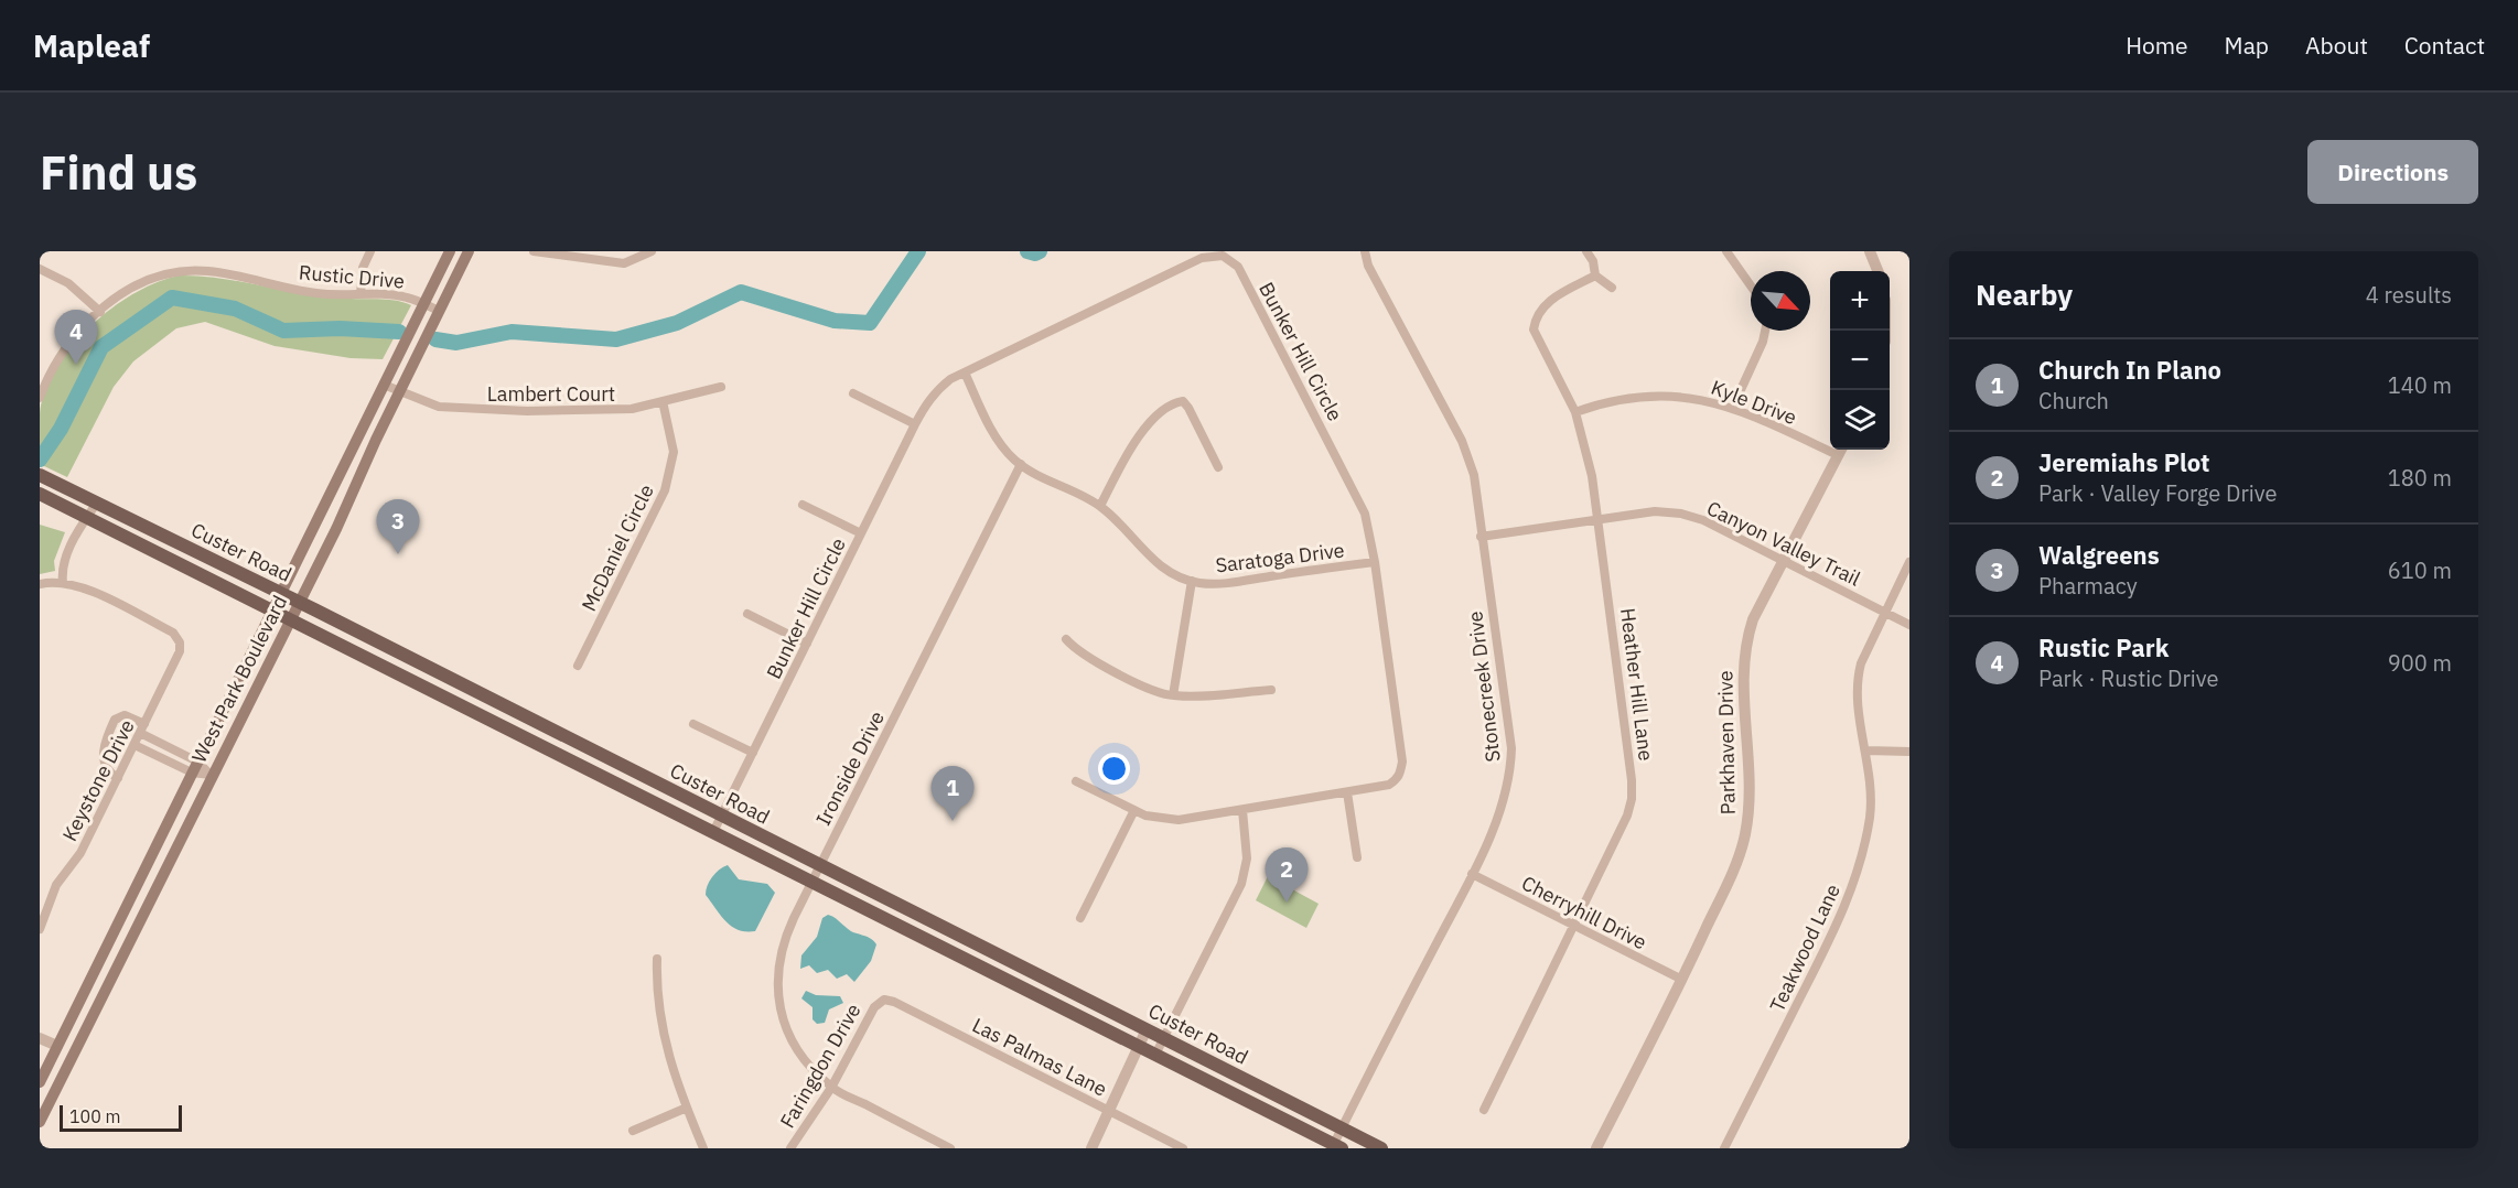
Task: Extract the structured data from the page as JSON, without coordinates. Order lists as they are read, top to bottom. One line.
{"streets":{"main road":["Custer Road","West Park Boulevard"],"street":["Rustic Drive","Bunker Hill Circle","Lambert Court","Kyle Drive","Canyon Valley Trail","McDaniel Circle","Saratoga Drive","Heather Hill Lane","Stonecreek Drive","Parkhaven Drive","Ironside Drive","Keystone Drive","Cherryhill Drive","Teakwood Lane","Las Palmas Lane","Faringdon Drive"]},"crossings":[["Rustic Drive","West Park Boulevard"],["Bunker Hill Circle","Custer Road"],["Bunker Hill Circle","Saratoga Drive"],["Lambert Court","McDaniel Circle"],["Lambert Court","West Park Boulevard"],["Kyle Drive","Heather Hill Lane"],["Canyon Valley Trail","Heather Hill Lane"],["Canyon Valley Trail","Stonecreek Drive"],["Canyon Valley Trail","Parkhaven Drive"],["Canyon Valley Trail","Teakwood Lane"],["Custer Road","West Park Boulevard"],["Custer Road","Stonecreek Drive"],["Custer Road","Ironside Drive"],["Saratoga Drive","Ironside Drive"],["Heather Hill Lane","Cherryhill Drive"],["Stonecreek Drive","Cherryhill Drive"],["Parkhaven Drive","Cherryhill Drive"],["Ironside Drive","Faringdon Drive"],["Las Palmas Lane","Faringdon Drive"]],"scale_bar":"100 m","north":"bottom right","page":{"header":"Mapleaf","nav":["Home","Map","About","Contact"],"buttons":"Directions","title":"Find us","heading":["Nearby","4 results"],"map_buttons":["+","−"],"pins":["4","3","1","2"],"list":[{"mark":"1","name":"Church In Plano","note":"Church","value":"140 m"},{"mark":"2","name":"Jeremiahs Plot","note":"Park · Valley Forge Drive","value":"180 m"},{"mark":"3","name":"Walgreens","note":"Pharmacy","value":"610 m"},{"mark":"4","name":"Rustic Park","note":"Park · Rustic Drive","value":"900 m"}],"scale":"100 m"}}
